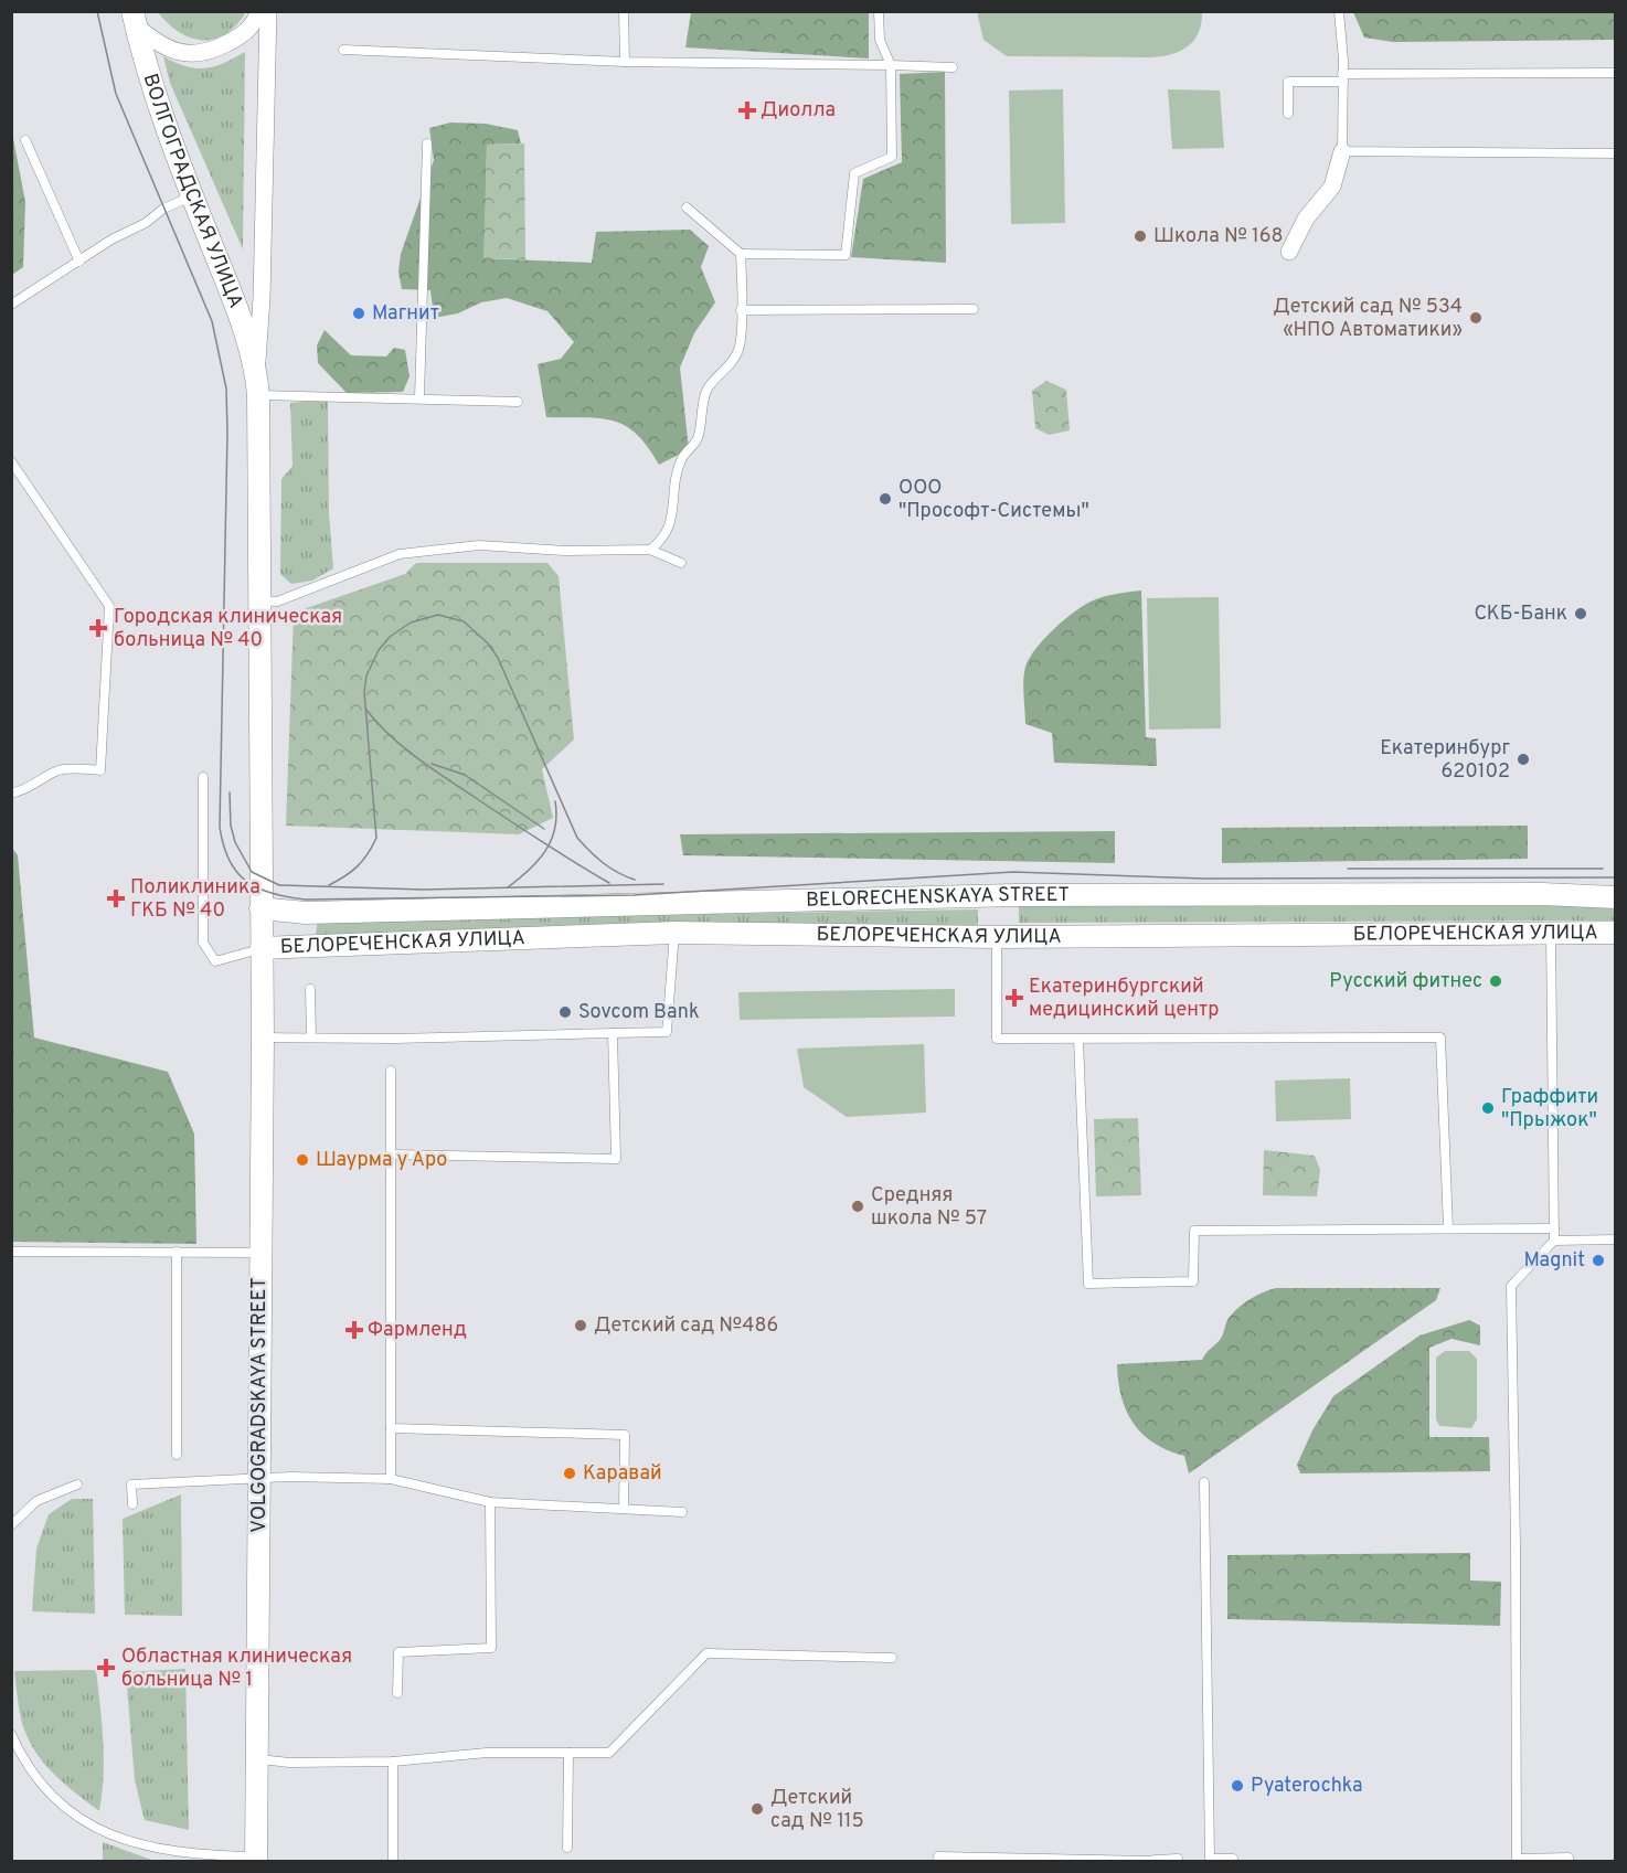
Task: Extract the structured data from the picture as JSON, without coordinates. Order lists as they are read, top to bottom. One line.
{"streets":{"street":["ВОЛГОГРАДСКАЯ УЛИЦА","BELORECHENSKAYA STREET","БЕЛОРЕЧЕНСКАЯ УЛИЦА","VOLGOGRADSKAYA STREET"]},"crossings":[["БЕЛОРЕЧЕНСКАЯ УЛИЦА","VOLGOGRADSKAYA STREET"]],"places":{"health":["Диолла","Городская клиническая больница № 40","Поликлиника ГКБ № 40","Екатеринбургский медицинский центр","Фармленд","Областная клиническая больница № 1"],"other":["Школа № 168","Магнит","Детский сад № 534 «НПО Автоматики»","ООО \"Прософт-Системы\"","СКБ-Банк","Екатеринбург 620102","Русский фитнес","Sovcom Bank","Граффити \"Прыжок\"","Шаурма у Аро","Средняя школа № 57","Magnit","Детский сад №486","Каравай","Pyaterochka","Детский сад № 115"]}}
